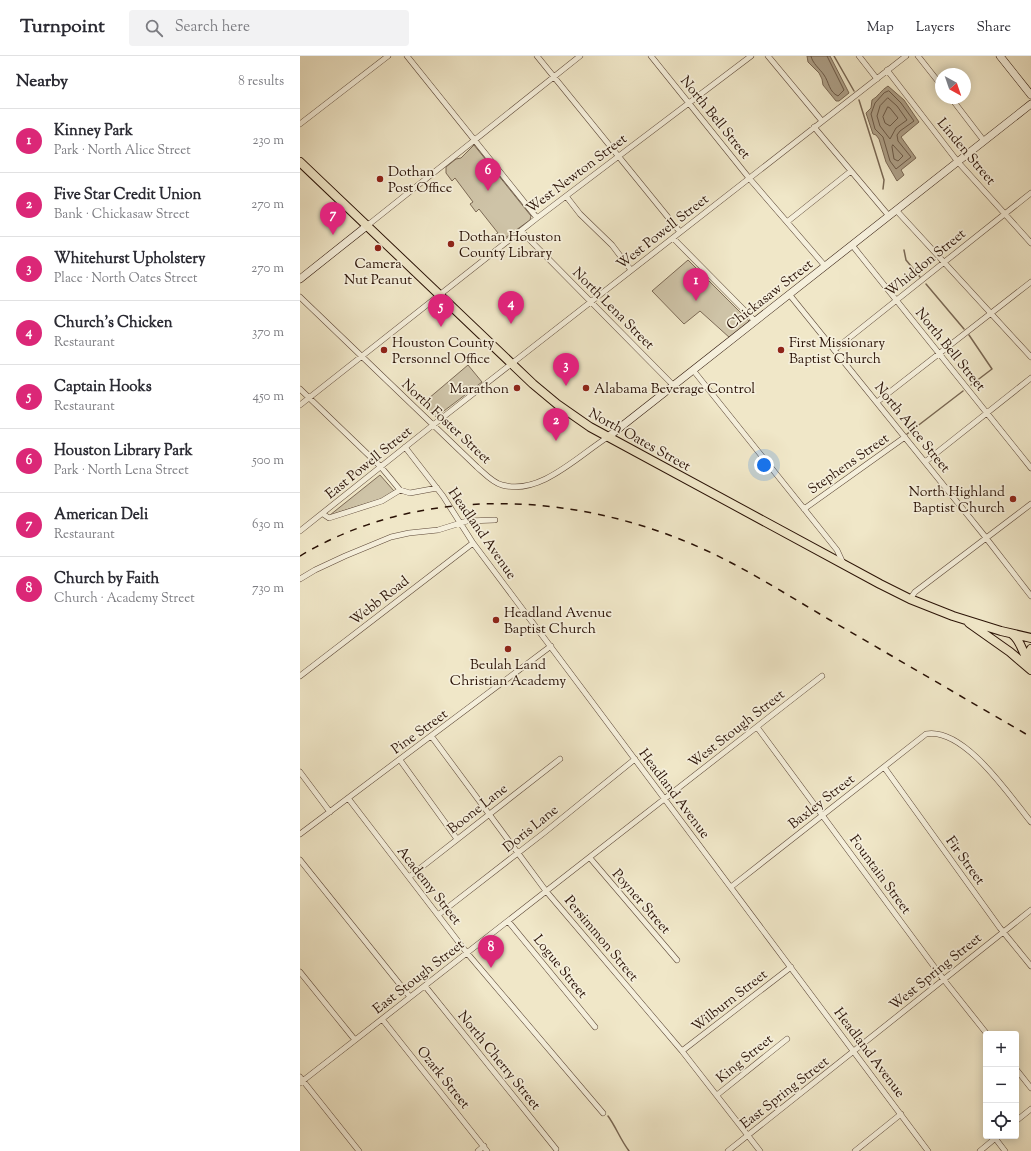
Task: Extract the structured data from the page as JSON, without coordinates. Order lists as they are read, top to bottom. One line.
{"streets":{"main road":["North Oates Street"],"street":["North Bell Street","Linden Street","West Newton Street","West Powell Street","Whiddon Street","Chickasaw Street","North Lena Street","North Foster Street","North Alice Street","East Powell Street","Stephens Street","Headland Avenue","Webb Road","West Stough Street","Pine Street","Baxley Street","Boone Lane","Doris Lane","Fir Street","Fountain Street","Academy Street","Poyner Street","Persimmon Street","Logue Street","West Spring Street","East Stough Street","Wilburn Street","King Street","North Cherry Street","Ozark Street","East Spring Street"]},"crossings":[["North Bell Street","West Newton Street"],["North Bell Street","West Powell Street"],["North Bell Street","Whiddon Street"],["North Bell Street","Chickasaw Street"],["Linden Street","West Powell Street"],["Linden Street","Whiddon Street"],["Linden Street","Chickasaw Street"],["West Newton Street","North Lena Street"],["West Newton Street","North Foster Street"],["West Newton Street","North Oates Street"],["West Powell Street","North Lena Street"],["West Powell Street","North Foster Street"],["West Powell Street","North Oates Street"],["West Powell Street","East Powell Street"],["Whiddon Street","North Alice Street"],["Chickasaw Street","North Lena Street"],["Chickasaw Street","North Foster Street"],["Chickasaw Street","North Alice Street"],["Chickasaw Street","North Oates Street"],["North Foster Street","East Powell Street"],["North Alice Street","Stephens Street"],["East Powell Street","Headland Avenue"],["Headland Avenue","Webb Road"],["Headland Avenue","West Stough Street"],["Headland Avenue","Pine Street"],["Headland Avenue","Baxley Street"],["Headland Avenue","Doris Lane"],["Headland Avenue","West Spring Street"],["Headland Avenue","East Stough Street"],["Headland Avenue","Wilburn Street"],["Headland Avenue","East Spring Street"],["West Stough Street","Fountain Street"],["West Stough Street","East Stough Street"],["Pine Street","Academy Street"],["Pine Street","Persimmon Street"],["Baxley Street","Fir Street"],["Baxley Street","Fountain Street"],["Boone Lane","Academy Street"],["Boone Lane","Persimmon Street"],["Doris Lane","Academy Street"],["Doris Lane","Persimmon Street"],["Fir Street","West Spring Street"],["Fountain Street","West Spring Street"],["Academy Street","East Stough Street"],["Poyner Street","East Stough Street"],["Persimmon Street","East Stough Street"],["Persimmon Street","Wilburn Street"],["Persimmon Street","King Street"],["Persimmon Street","East Spring Street"],["Logue Street","East Stough Street"],["West Spring Street","East Spring Street"],["East Stough Street","North Cherry Street"],["East Stough Street","Ozark Street"]],"places":["Dothan Post Office","Dothan Houston County Library","Camera Nut Peanut","Houston County Personnel Office","First Missionary Baptist Church","Marathon","Alabama Beverage Control","North Highland Baptist Church","Headland Avenue Baptist Church","Beulah Land Christian Academy"],"north":"bottom right","page":{"header":"Turnpoint","search":"Search here","nav":["Map","Layers","Share"],"heading":["Nearby","8 results"],"list":[{"mark":"1","name":"Kinney Park","note":"Park · North Alice Street","value":"230 m"},{"mark":"2","name":"Five Star Credit Union","note":"Bank · Chickasaw Street","value":"270 m"},{"mark":"3","name":"Whitehurst Upholstery","note":"Place · North Oates Street","value":"270 m"},{"mark":"4","name":"Church's Chicken","note":"Restaurant","value":"370 m"},{"mark":"5","name":"Captain Hooks","note":"Restaurant","value":"450 m"},{"mark":"6","name":"Houston Library Park","note":"Park · North Lena Street","value":"500 m"},{"mark":"7","name":"American Deli","note":"Restaurant","value":"630 m"},{"mark":"8","name":"Church by Faith","note":"Church · Academy Street","value":"730 m"}],"pins":["6","7","1","4","5","3","2","8"],"map_buttons":["+","−"]}}
